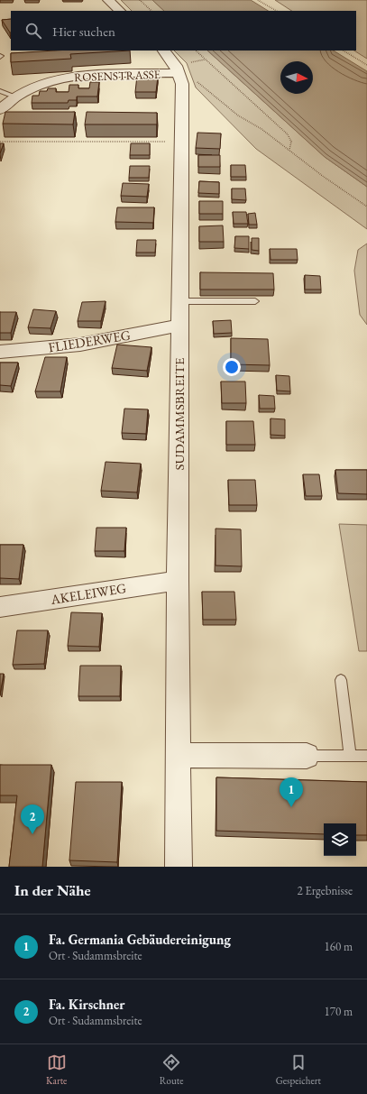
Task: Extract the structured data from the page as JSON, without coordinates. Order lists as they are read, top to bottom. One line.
{"streets":{"street":["ROSENSTRASSE","FLIEDERWEG","SUDAMMSBREITE","AKELEIWEG"]},"crossings":[["ROSENSTRASSE","SUDAMMSBREITE"],["FLIEDERWEG","SUDAMMSBREITE"],["SUDAMMSBREITE","AKELEIWEG"]],"north":"right","page":{"search":"Hier suchen","pins":["1","2"],"heading":["In der Nähe","2 Ergebnisse"],"list":[{"mark":"1","name":"Fa. Germania Gebäudereinigung","note":"Ort · Sudammsbreite","value":"160 m"},{"mark":"2","name":"Fa. Kirschner","note":"Ort · Sudammsbreite","value":"170 m"}],"nav":["Karte","Route","Gespeichert"]}}
